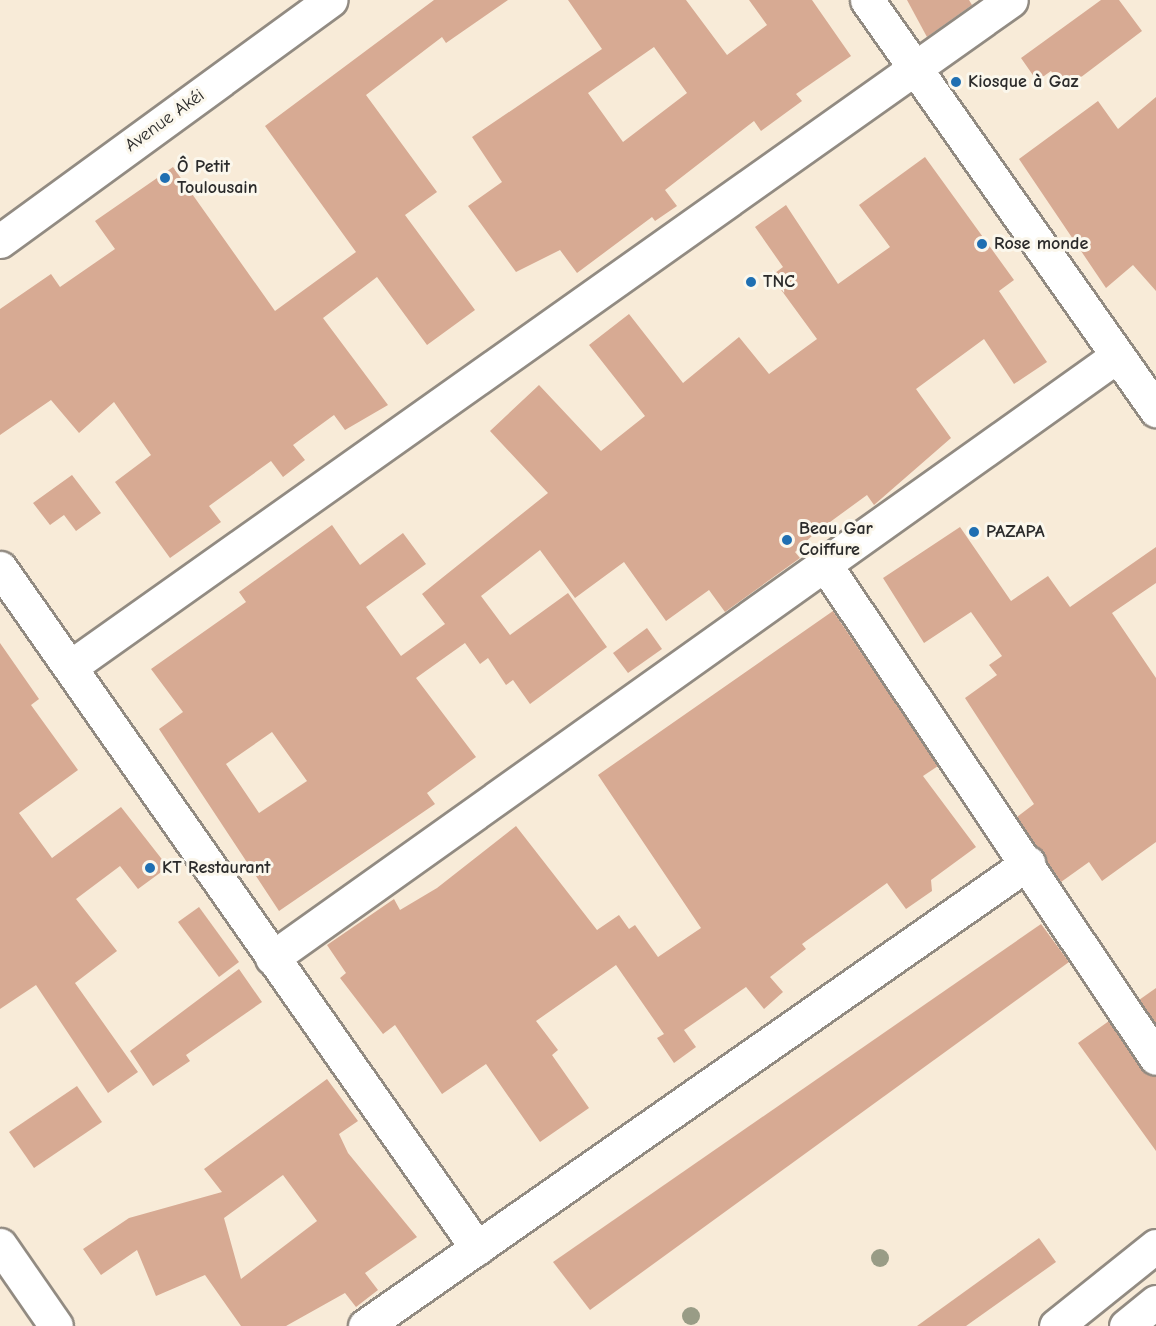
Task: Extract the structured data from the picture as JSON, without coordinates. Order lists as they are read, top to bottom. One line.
{"streets":{"street":["Avenue Akéi"]},"places":["Kiosque à Gaz","Ô Petit Toulousain","Rose monde","TNC","PAZAPA","Beau Gar Coiffure","KT Restaurant"]}
